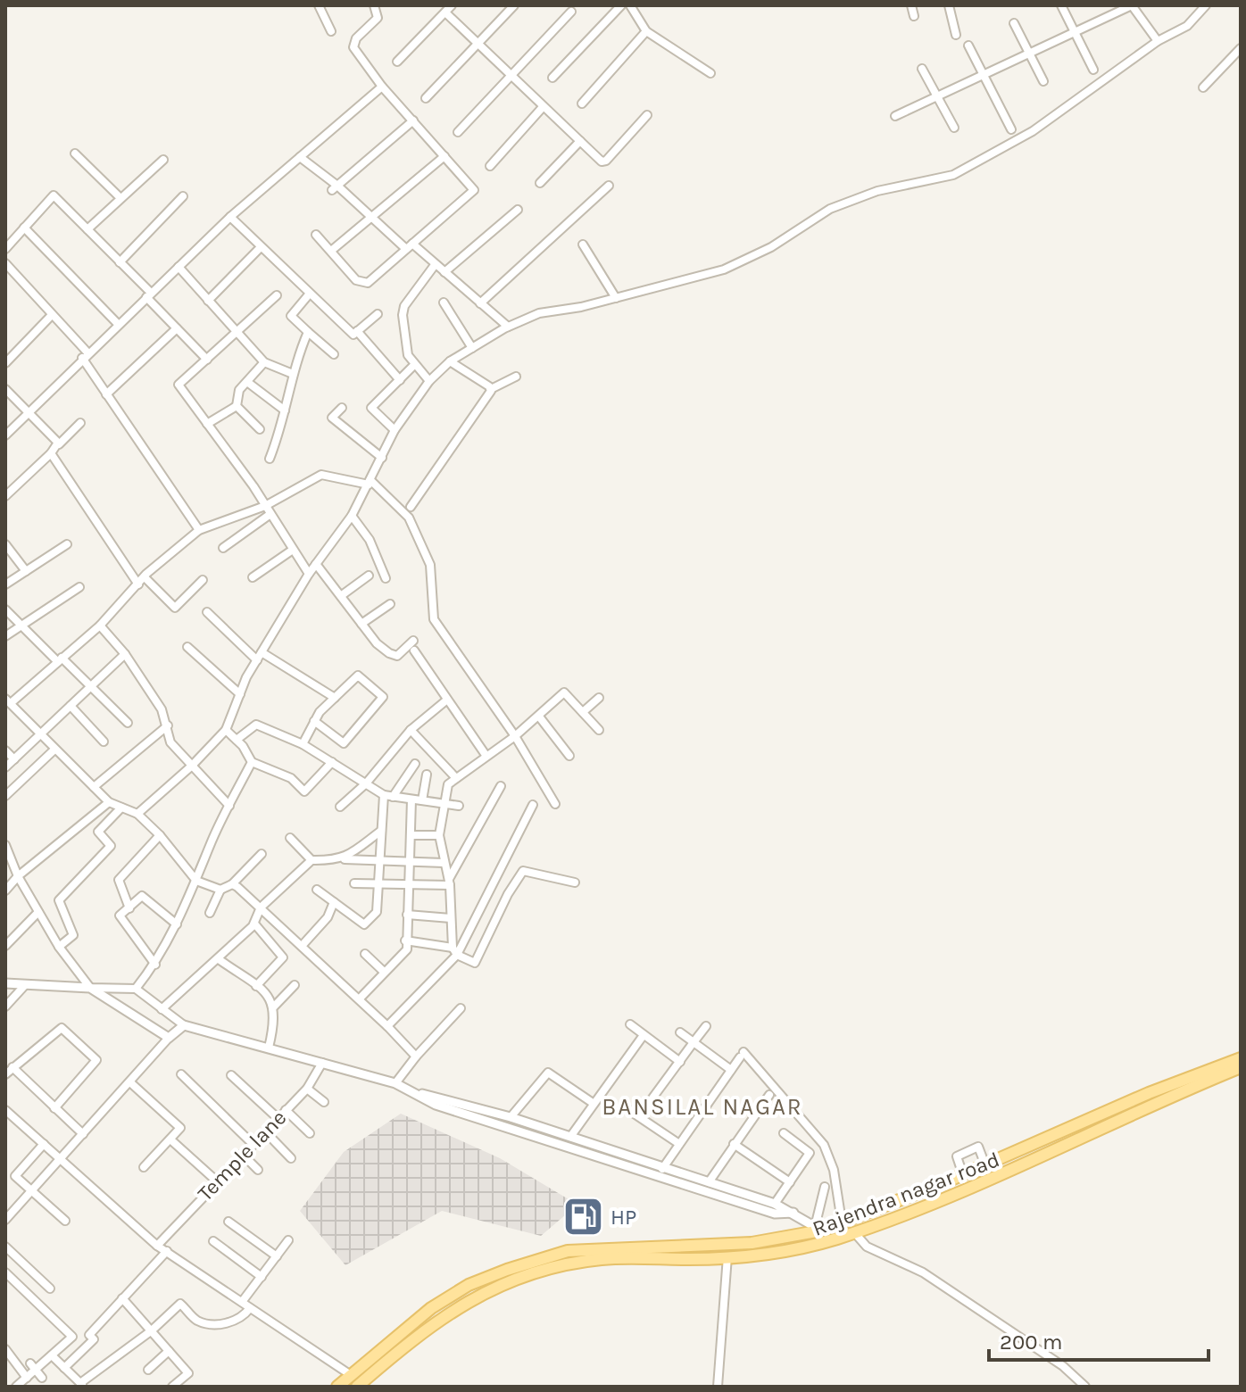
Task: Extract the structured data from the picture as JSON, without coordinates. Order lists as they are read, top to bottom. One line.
{"streets":{"main road":["Rajendra nagar road"],"street":["Temple lane"]},"districts":["BANSILAL NAGAR"],"places":{"fuel station":["HP"]},"scale_bar":"200 m"}
